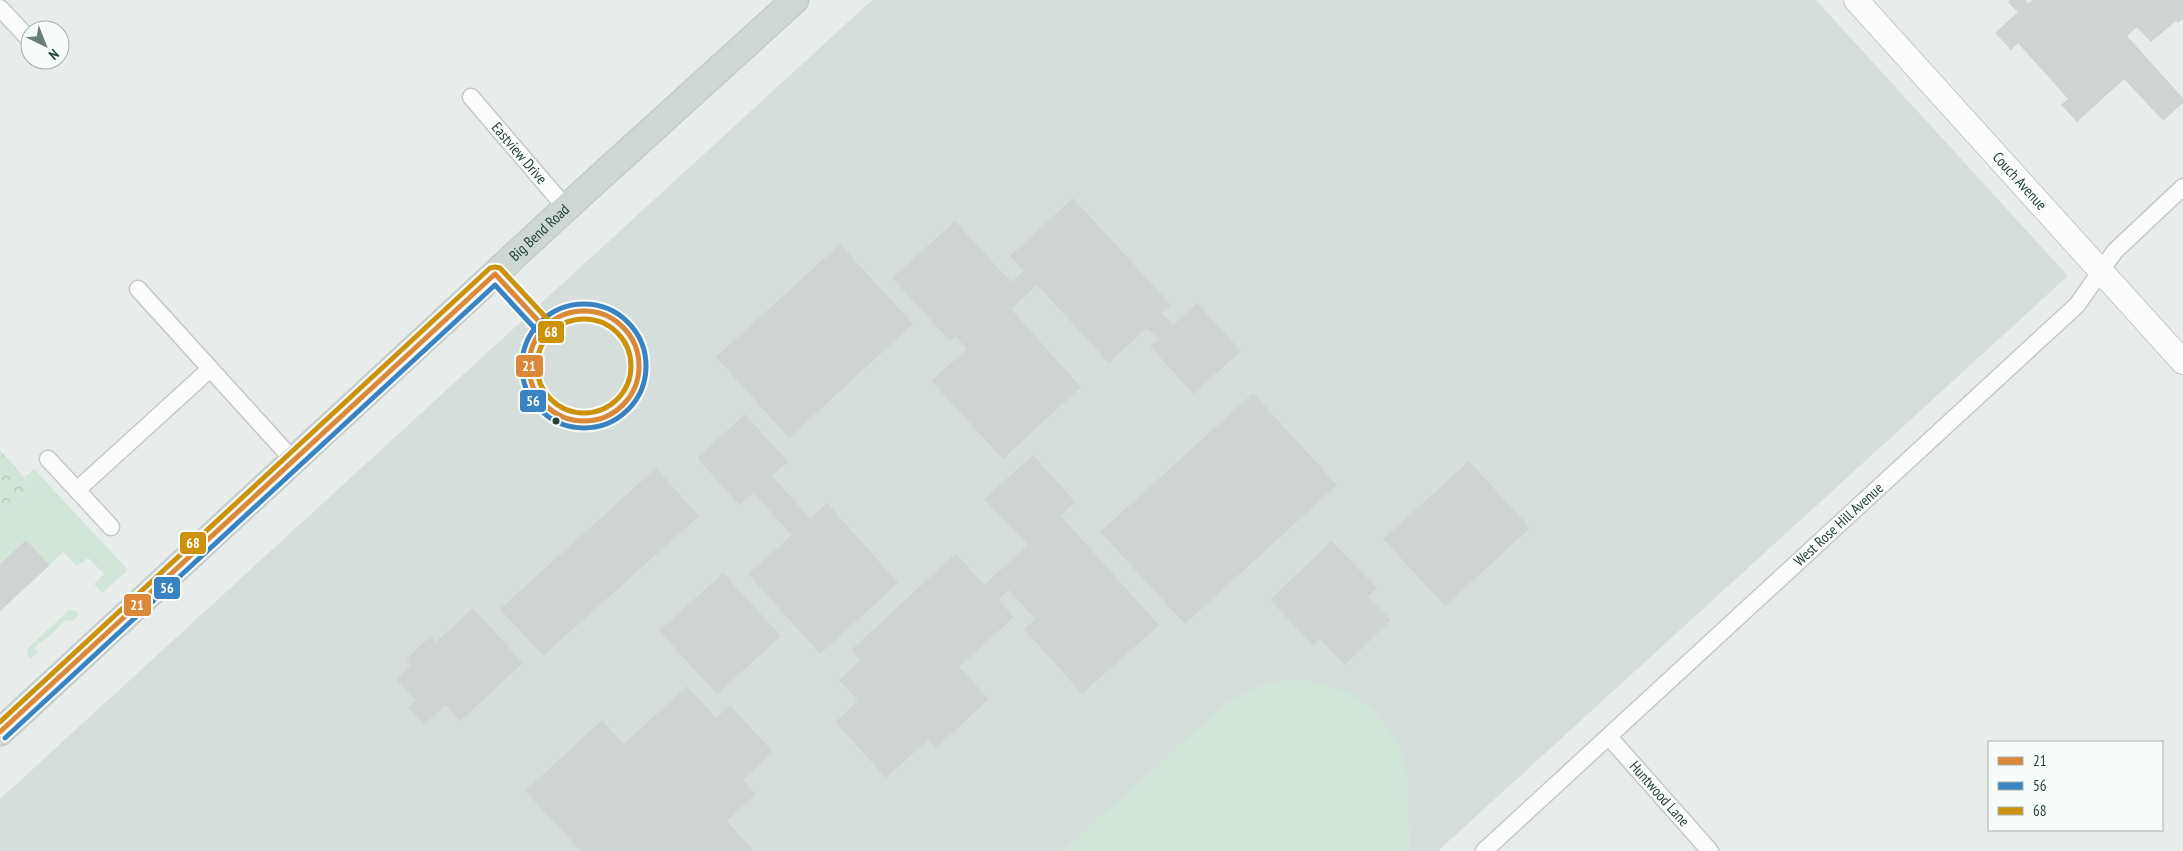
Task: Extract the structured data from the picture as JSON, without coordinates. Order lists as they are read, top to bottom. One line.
{"streets":{"main road":["Big Bend Road"],"street":["Eastview Drive","Couch Avenue","West Rose Hill Avenue","Huntwood Lane"]},"crossings":[["Eastview Drive","Big Bend Road"],["Couch Avenue","West Rose Hill Avenue"],["West Rose Hill Avenue","Huntwood Lane"]],"lines":["transit line 68","transit line 21","transit line 56"],"legend":["21","56","68"],"north":"bottom right"}
